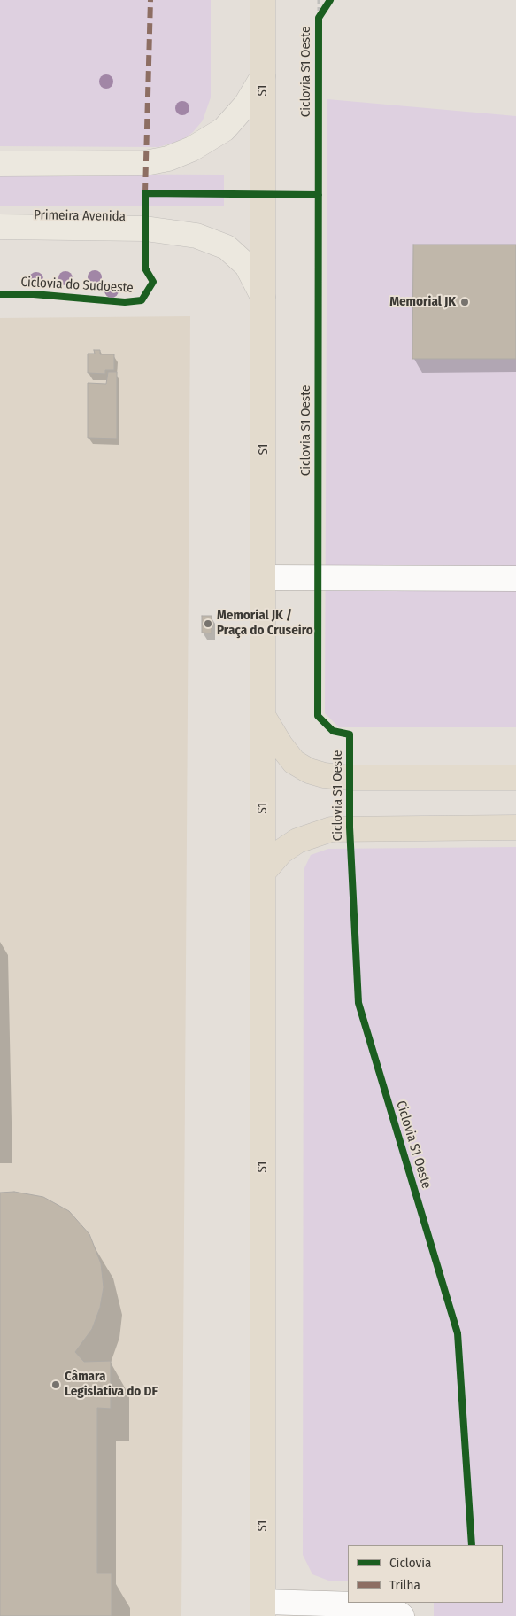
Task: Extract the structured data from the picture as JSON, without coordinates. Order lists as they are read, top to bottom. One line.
{"streets":{"highway":["S1"],"main road":["Primeira Avenida"],"cycle path":["Ciclovia S1 Oeste","Ciclovia do Sudoeste"]},"crossings":[["S1","Primeira Avenida"]],"places":["Memorial JK","Memorial JK / Praça do Cruseiro","Câmara Legislativa do DF"],"legend":["Ciclovia","Trilha"]}
